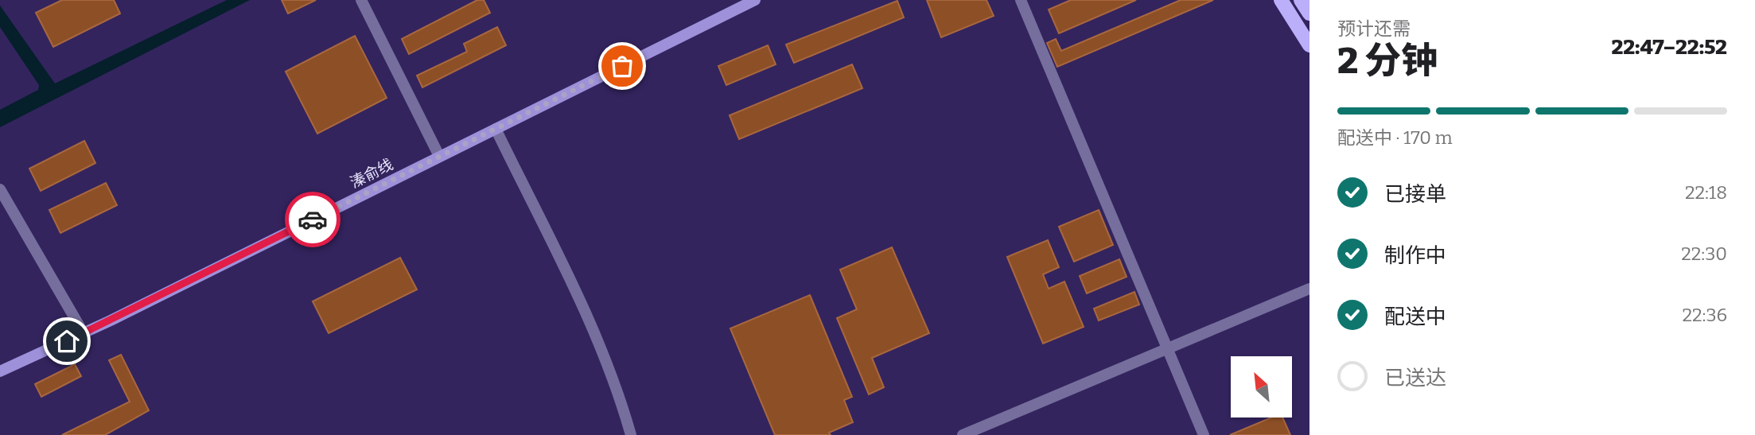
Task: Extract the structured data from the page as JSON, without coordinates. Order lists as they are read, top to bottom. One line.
{"streets":{"main road":["溱俞线"]},"north":"top left","page":{"heading":["2 分钟","预计还需","22:47–22:52"],"bar":"配送中 · 170 m","list":[["已接单","22:18"],["制作中","22:30"],["配送中","22:36"],"已送达"]}}
